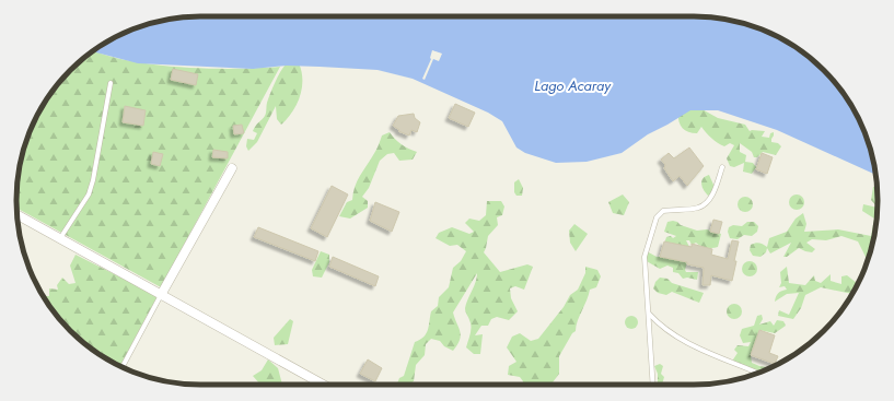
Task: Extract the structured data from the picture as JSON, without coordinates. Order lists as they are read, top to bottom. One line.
{"water":["Lago Acaray"]}
